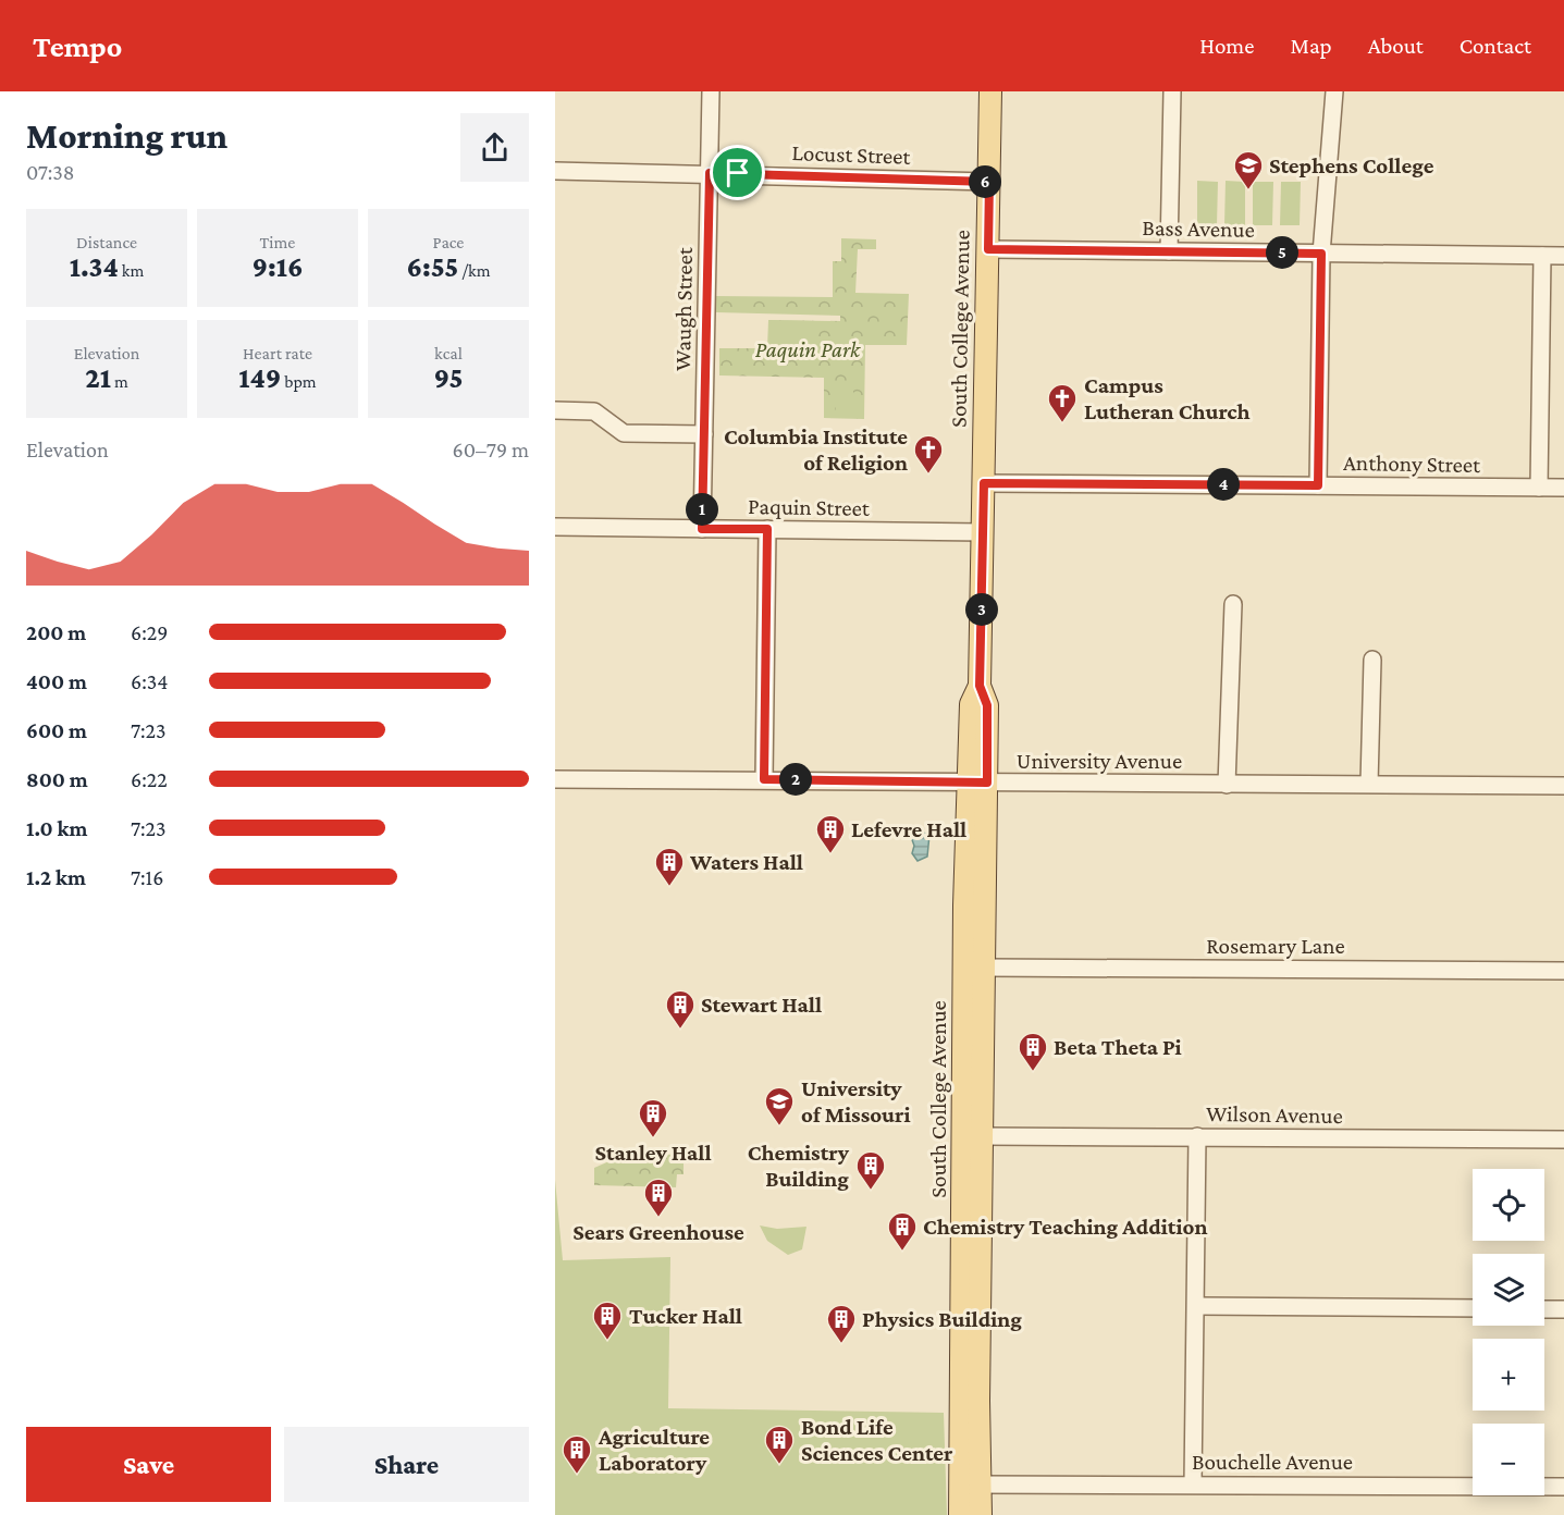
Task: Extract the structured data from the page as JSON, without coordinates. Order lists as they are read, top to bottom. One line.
{"streets":{"main road":["South College Avenue"],"street":["Locust Street","Bass Avenue","Waugh Street","Anthony Street","Paquin Street","University Avenue","Rosemary Lane","Wilson Avenue","Bouchelle Avenue"]},"crossings":[["Locust Street","Waugh Street"],["Locust Street","South College Avenue"],["Bass Avenue","South College Avenue"],["Waugh Street","Paquin Street"],["South College Avenue","Anthony Street"],["South College Avenue","Paquin Street"],["South College Avenue","University Avenue"],["South College Avenue","Rosemary Lane"],["South College Avenue","Wilson Avenue"],["South College Avenue","Bouchelle Avenue"]],"parks":["Paquin Park"],"places":{"school or university":["Stephens College","University of Missouri"],"church":["Campus Lutheran Church","Columbia Institute of Religion"],"building":["Lefevre Hall","Waters Hall","Stewart Hall","Beta Theta Pi","Stanley Hall","Chemistry Building","Sears Greenhouse","Chemistry Teaching Addition","Tucker Hall","Physics Building","Bond Life Sciences Center","Agriculture Laboratory"]},"page":{"header":"Tempo","nav":["Home","Map","About","Contact"],"heading":["Morning run","07:38"],"pins":["6","5","4","1","3","2"],"stats":[["Distance","1.34 km"],["Time","9:16"],["Pace","6:55 /km"],["Elevation","21 m"],["Heart rate","149 bpm"],["kcal","95"]],"chart":["Elevation","60–79 m"],"list":[{"name":"200 m","note":"6:29"},{"name":"400 m","note":"6:34"},{"name":"600 m","note":"7:23"},{"name":"800 m","note":"6:22"},{"name":"1.0 km","note":"7:23"},{"name":"1.2 km","note":"7:16"}],"map_buttons":["+","−"],"buttons":["Save","Share"]}}
